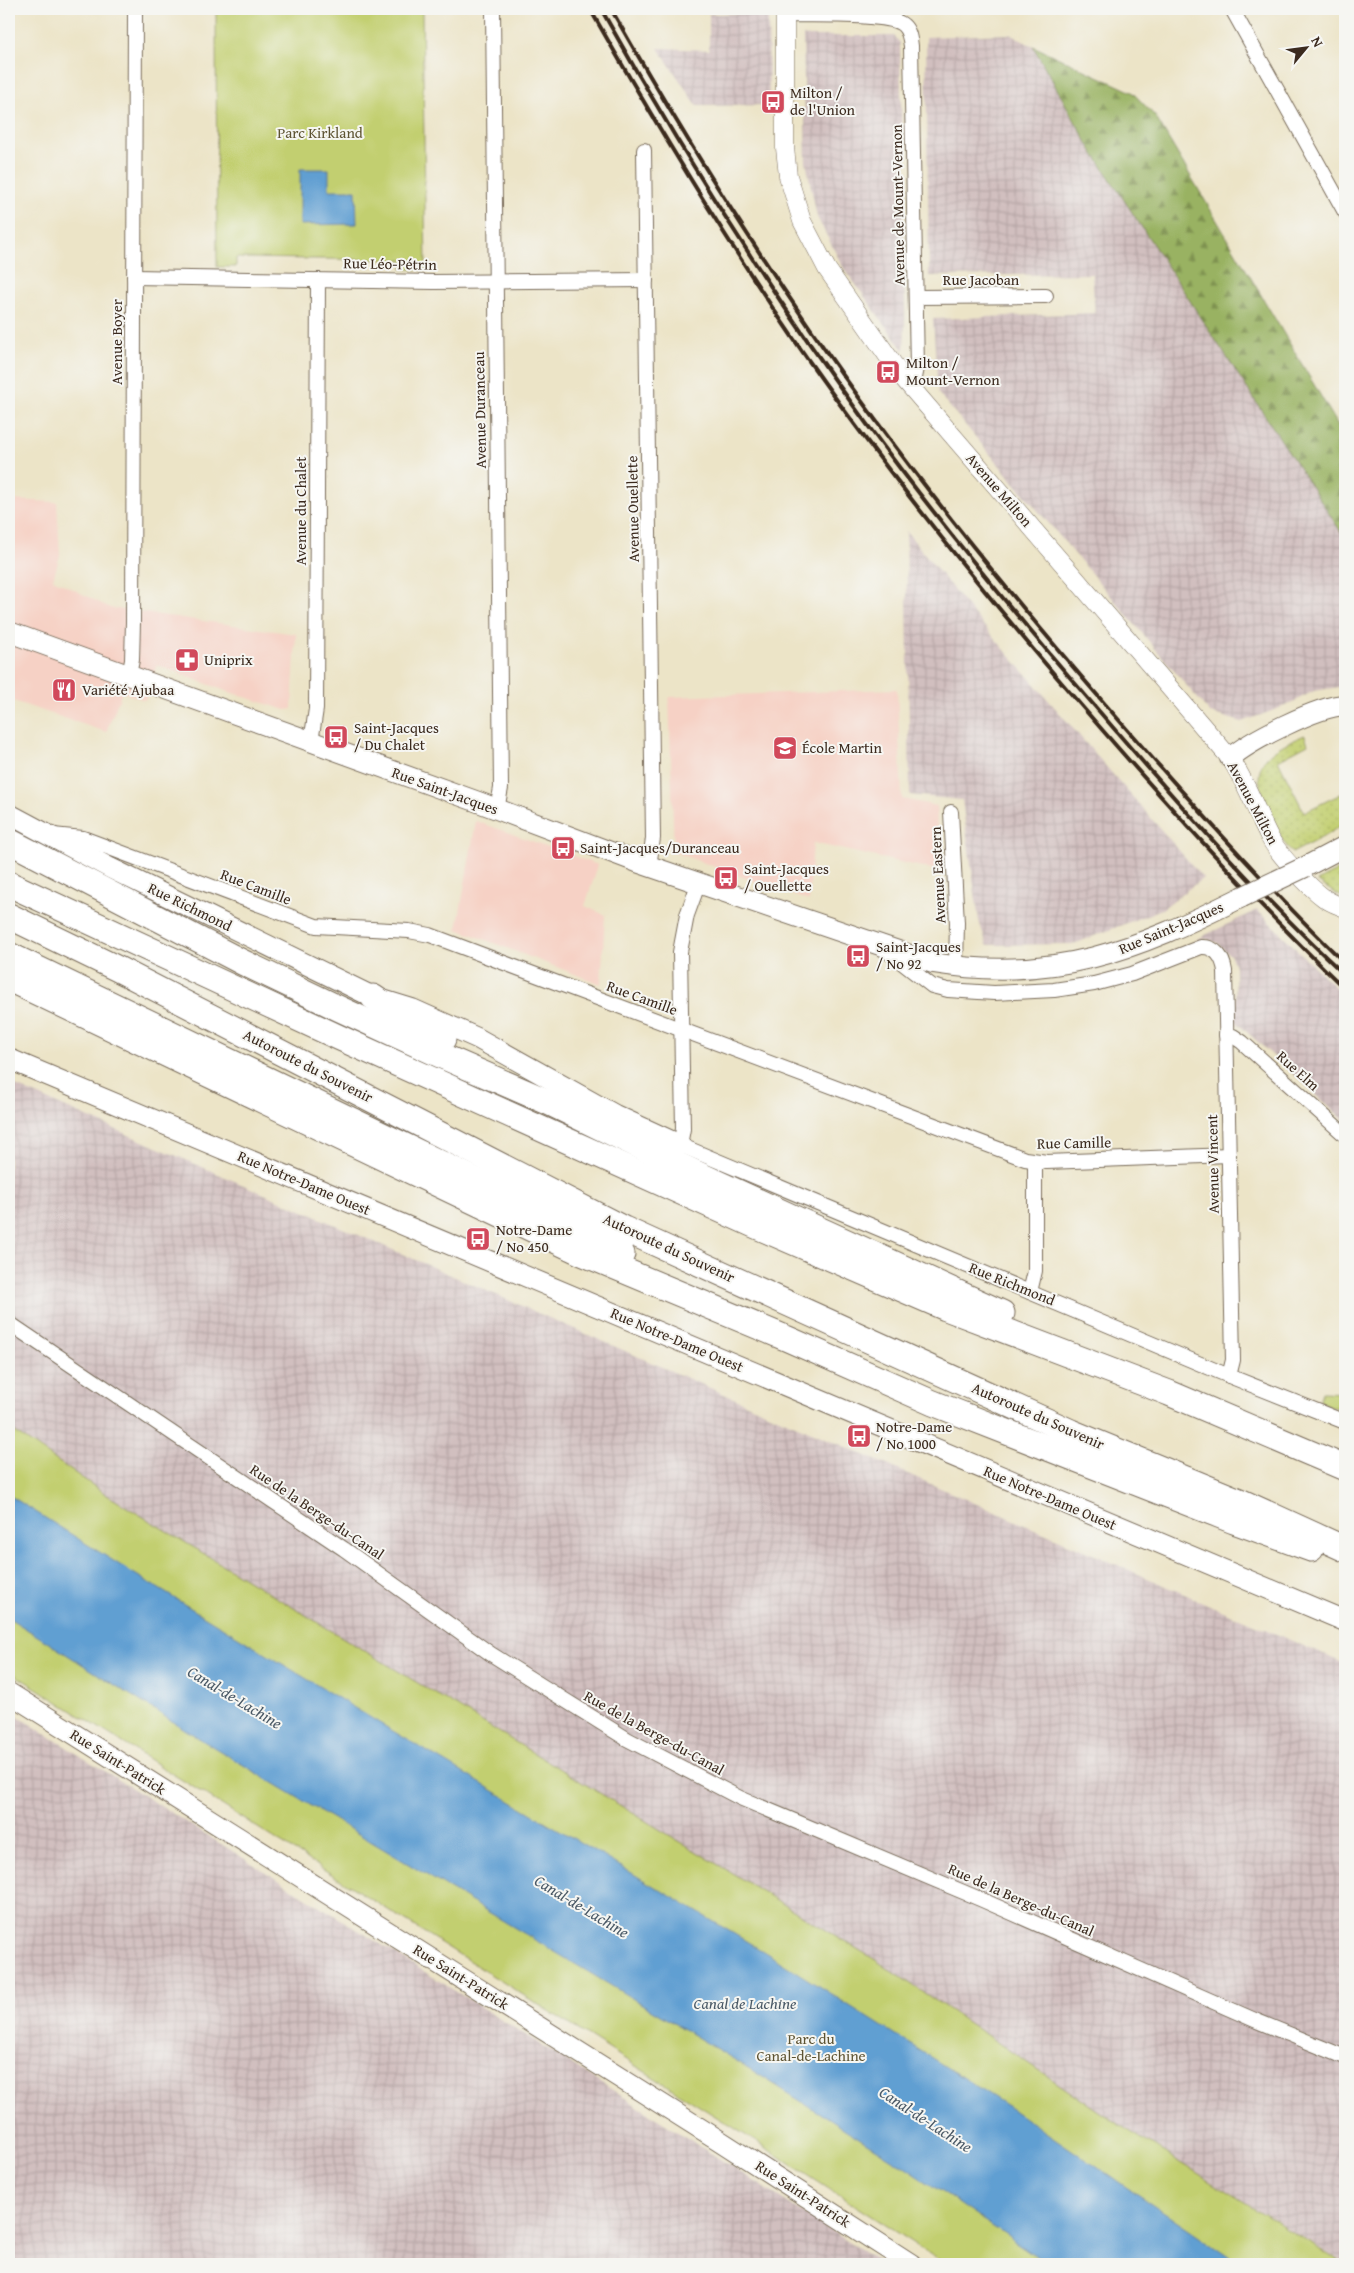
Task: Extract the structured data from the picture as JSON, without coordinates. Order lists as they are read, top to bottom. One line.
{"streets":{"highway":["Autoroute du Souvenir"],"main road":["Rue Saint-Jacques","Rue Richmond","Rue Notre-Dame Ouest","Rue Saint-Patrick"],"street":["Avenue de Mount-Vernon","Rue Léo-Pétrin","Rue Jacoban","Avenue Boyer","Avenue Duranceau","Avenue Milton","Avenue Ouellette","Avenue du Chalet","Avenue Eastern","Rue Camille","Rue Elm","Avenue Vincent","Rue de la Berge-du-Canal"]},"crossings":[["Avenue de Mount-Vernon","Rue Jacoban"],["Avenue de Mount-Vernon","Avenue Milton"],["Rue Léo-Pétrin","Avenue Boyer"],["Rue Léo-Pétrin","Avenue Duranceau"],["Rue Léo-Pétrin","Avenue Ouellette"],["Rue Léo-Pétrin","Avenue du Chalet"],["Avenue Boyer","Rue Saint-Jacques"],["Avenue Duranceau","Rue Saint-Jacques"],["Avenue Ouellette","Rue Saint-Jacques"],["Avenue du Chalet","Rue Saint-Jacques"],["Rue Saint-Jacques","Avenue Eastern"],["Rue Saint-Jacques","Avenue Vincent"],["Rue Camille","Rue Richmond"],["Rue Camille","Avenue Vincent"],["Rue Richmond","Avenue Vincent"],["Rue Elm","Avenue Vincent"]],"water":["Canal-de-Lachine","Canal de Lachine"],"parks":["Parc Kirkland","Parc du Canal-de-Lachine"],"places":{"bus stop":["Milton / de l'Union","Milton / Mount-Vernon","Saint-Jacques / Du Chalet","Saint-Jacques/Duranceau","Saint-Jacques / Ouellette","Saint-Jacques / No 92","Notre-Dame / No 450","Notre-Dame / No 1000"],"pharmacy":["Uniprix"],"restaurant":["Variété Ajubaa"],"school or university":["École Martin"]},"north":"top right"}
